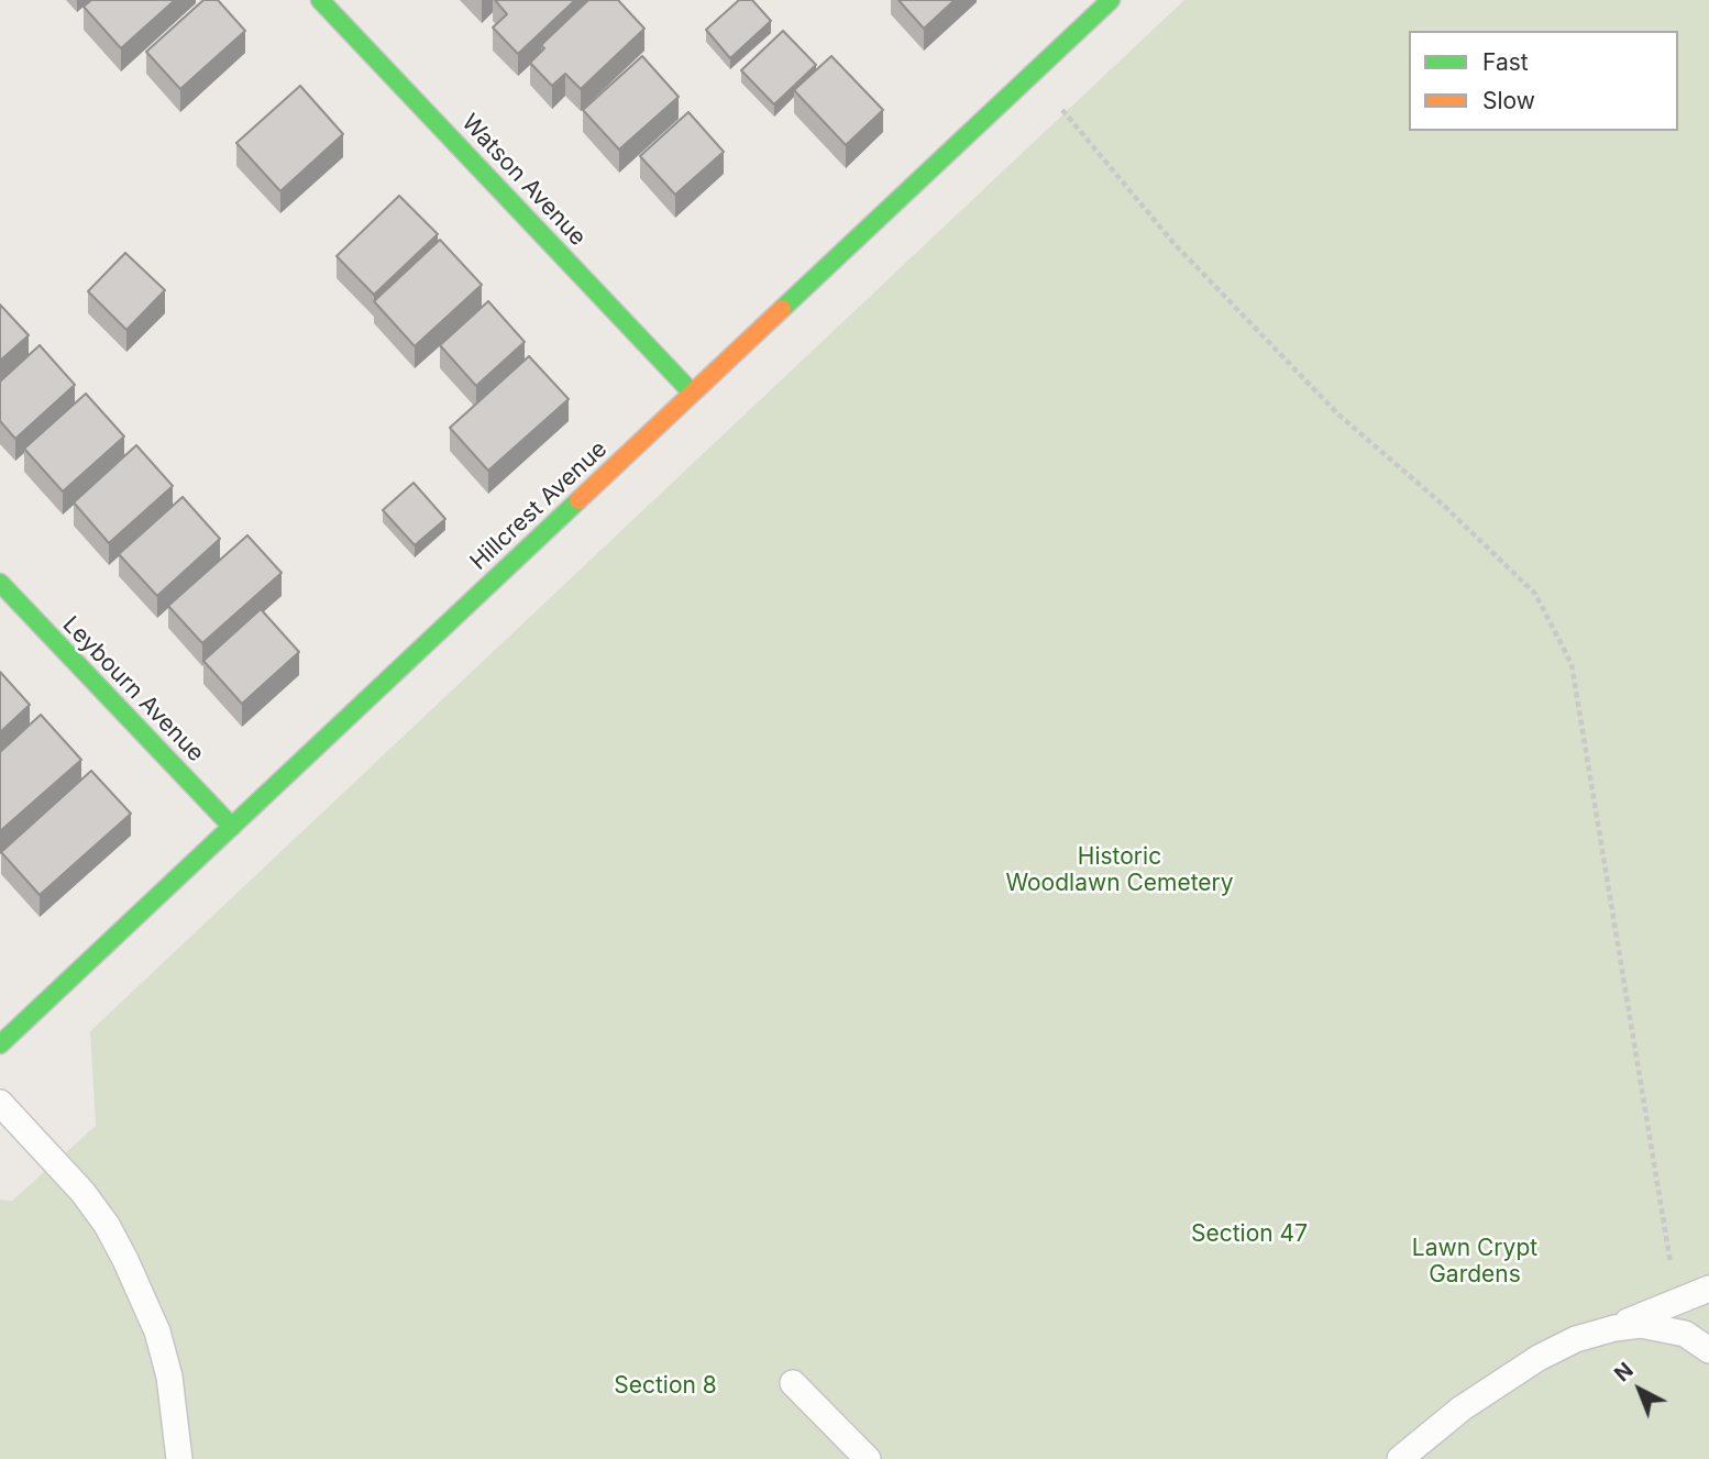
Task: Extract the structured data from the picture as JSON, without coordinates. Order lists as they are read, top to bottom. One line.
{"streets":{"street":["Watson Avenue","Hillcrest Avenue","Leybourn Avenue"]},"crossings":[["Watson Avenue","Hillcrest Avenue"],["Hillcrest Avenue","Leybourn Avenue"]],"parks":["Historic Woodlawn Cemetery","Section 47","Lawn Crypt Gardens","Section 8"],"legend":["Fast","Slow"],"north":"top left"}
